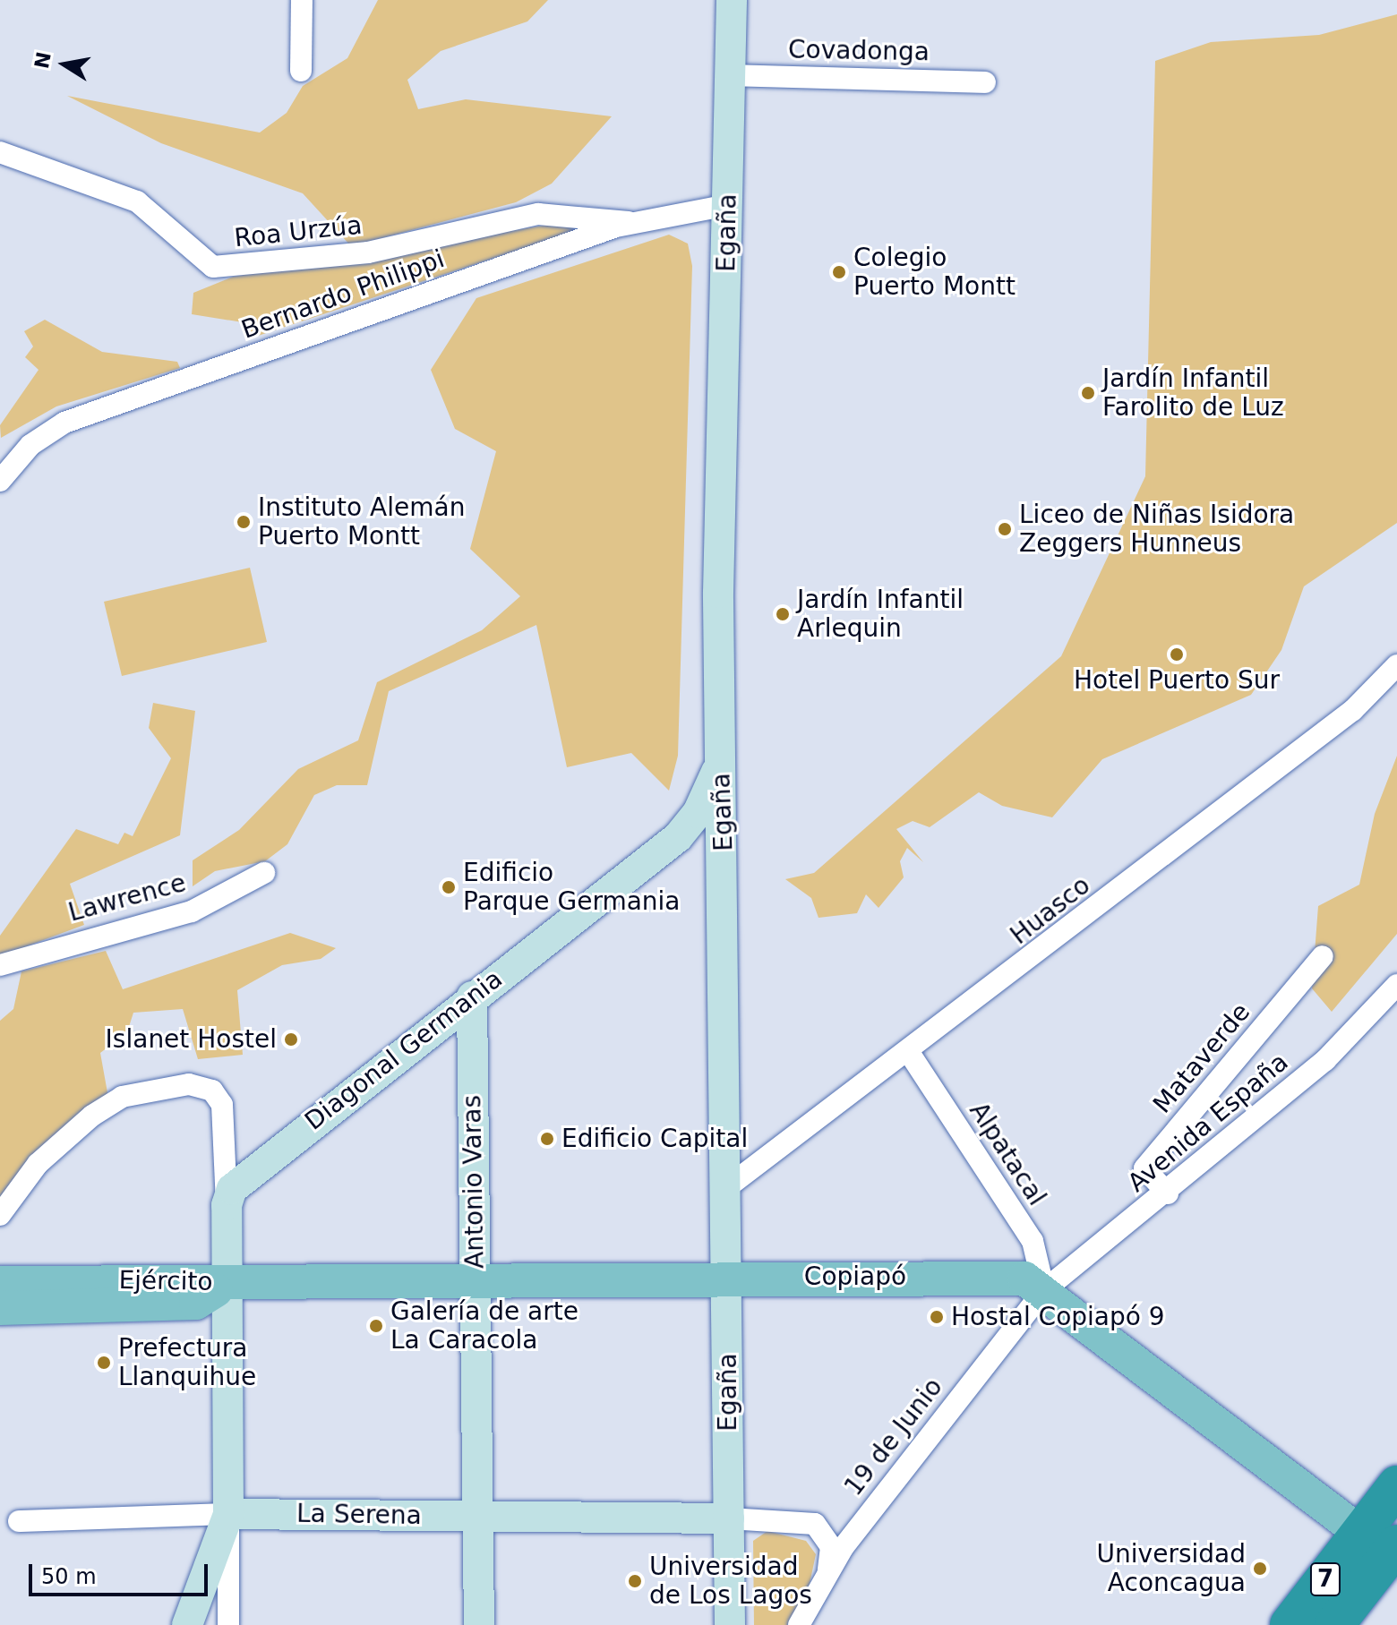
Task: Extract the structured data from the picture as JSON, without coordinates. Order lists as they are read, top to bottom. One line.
{"streets":{"highway":["7"],"main road":["Egaña","Diagonal Germania","Antonio Varas","Copiapó","Ejército","La Serena"],"street":["Covadonga","Roa Urzúa","Bernardo Philippi","Lawrence","Huasco","Mataverde","Avenida España","Alpatacal","19 de Junio"]},"crossings":[["Covadonga","Egaña"],["Roa Urzúa","Bernardo Philippi"],["Egaña","Bernardo Philippi"],["Egaña","Huasco"],["Egaña","Diagonal Germania"],["Egaña","Copiapó"],["Egaña","La Serena"],["Huasco","Alpatacal"],["Diagonal Germania","Antonio Varas"],["Mataverde","Avenida España"],["Avenida España","Alpatacal"],["Avenida España","Copiapó"],["Avenida España","19 de Junio"],["Alpatacal","Copiapó"],["Alpatacal","19 de Junio"],["Antonio Varas","Copiapó"],["Antonio Varas","La Serena"],["Copiapó","Ejército"],["Copiapó","19 de Junio"],["Copiapó","7"]],"places":["Colegio Puerto Montt","Jardín Infantil Farolito de Luz","Instituto Alemán Puerto Montt","Liceo de Niñas Isidora Zeggers Hunneus","Jardín Infantil Arlequin","Hotel Puerto Sur","Edificio Parque Germania","Islanet Hostel","Edificio Capital","Hostal Copiapó 9","Galería de arte La Caracola","Prefectura Llanquihue","Universidad Aconcagua","Universidad de Los Lagos"],"scale_bar":"50 m","north":"left"}
